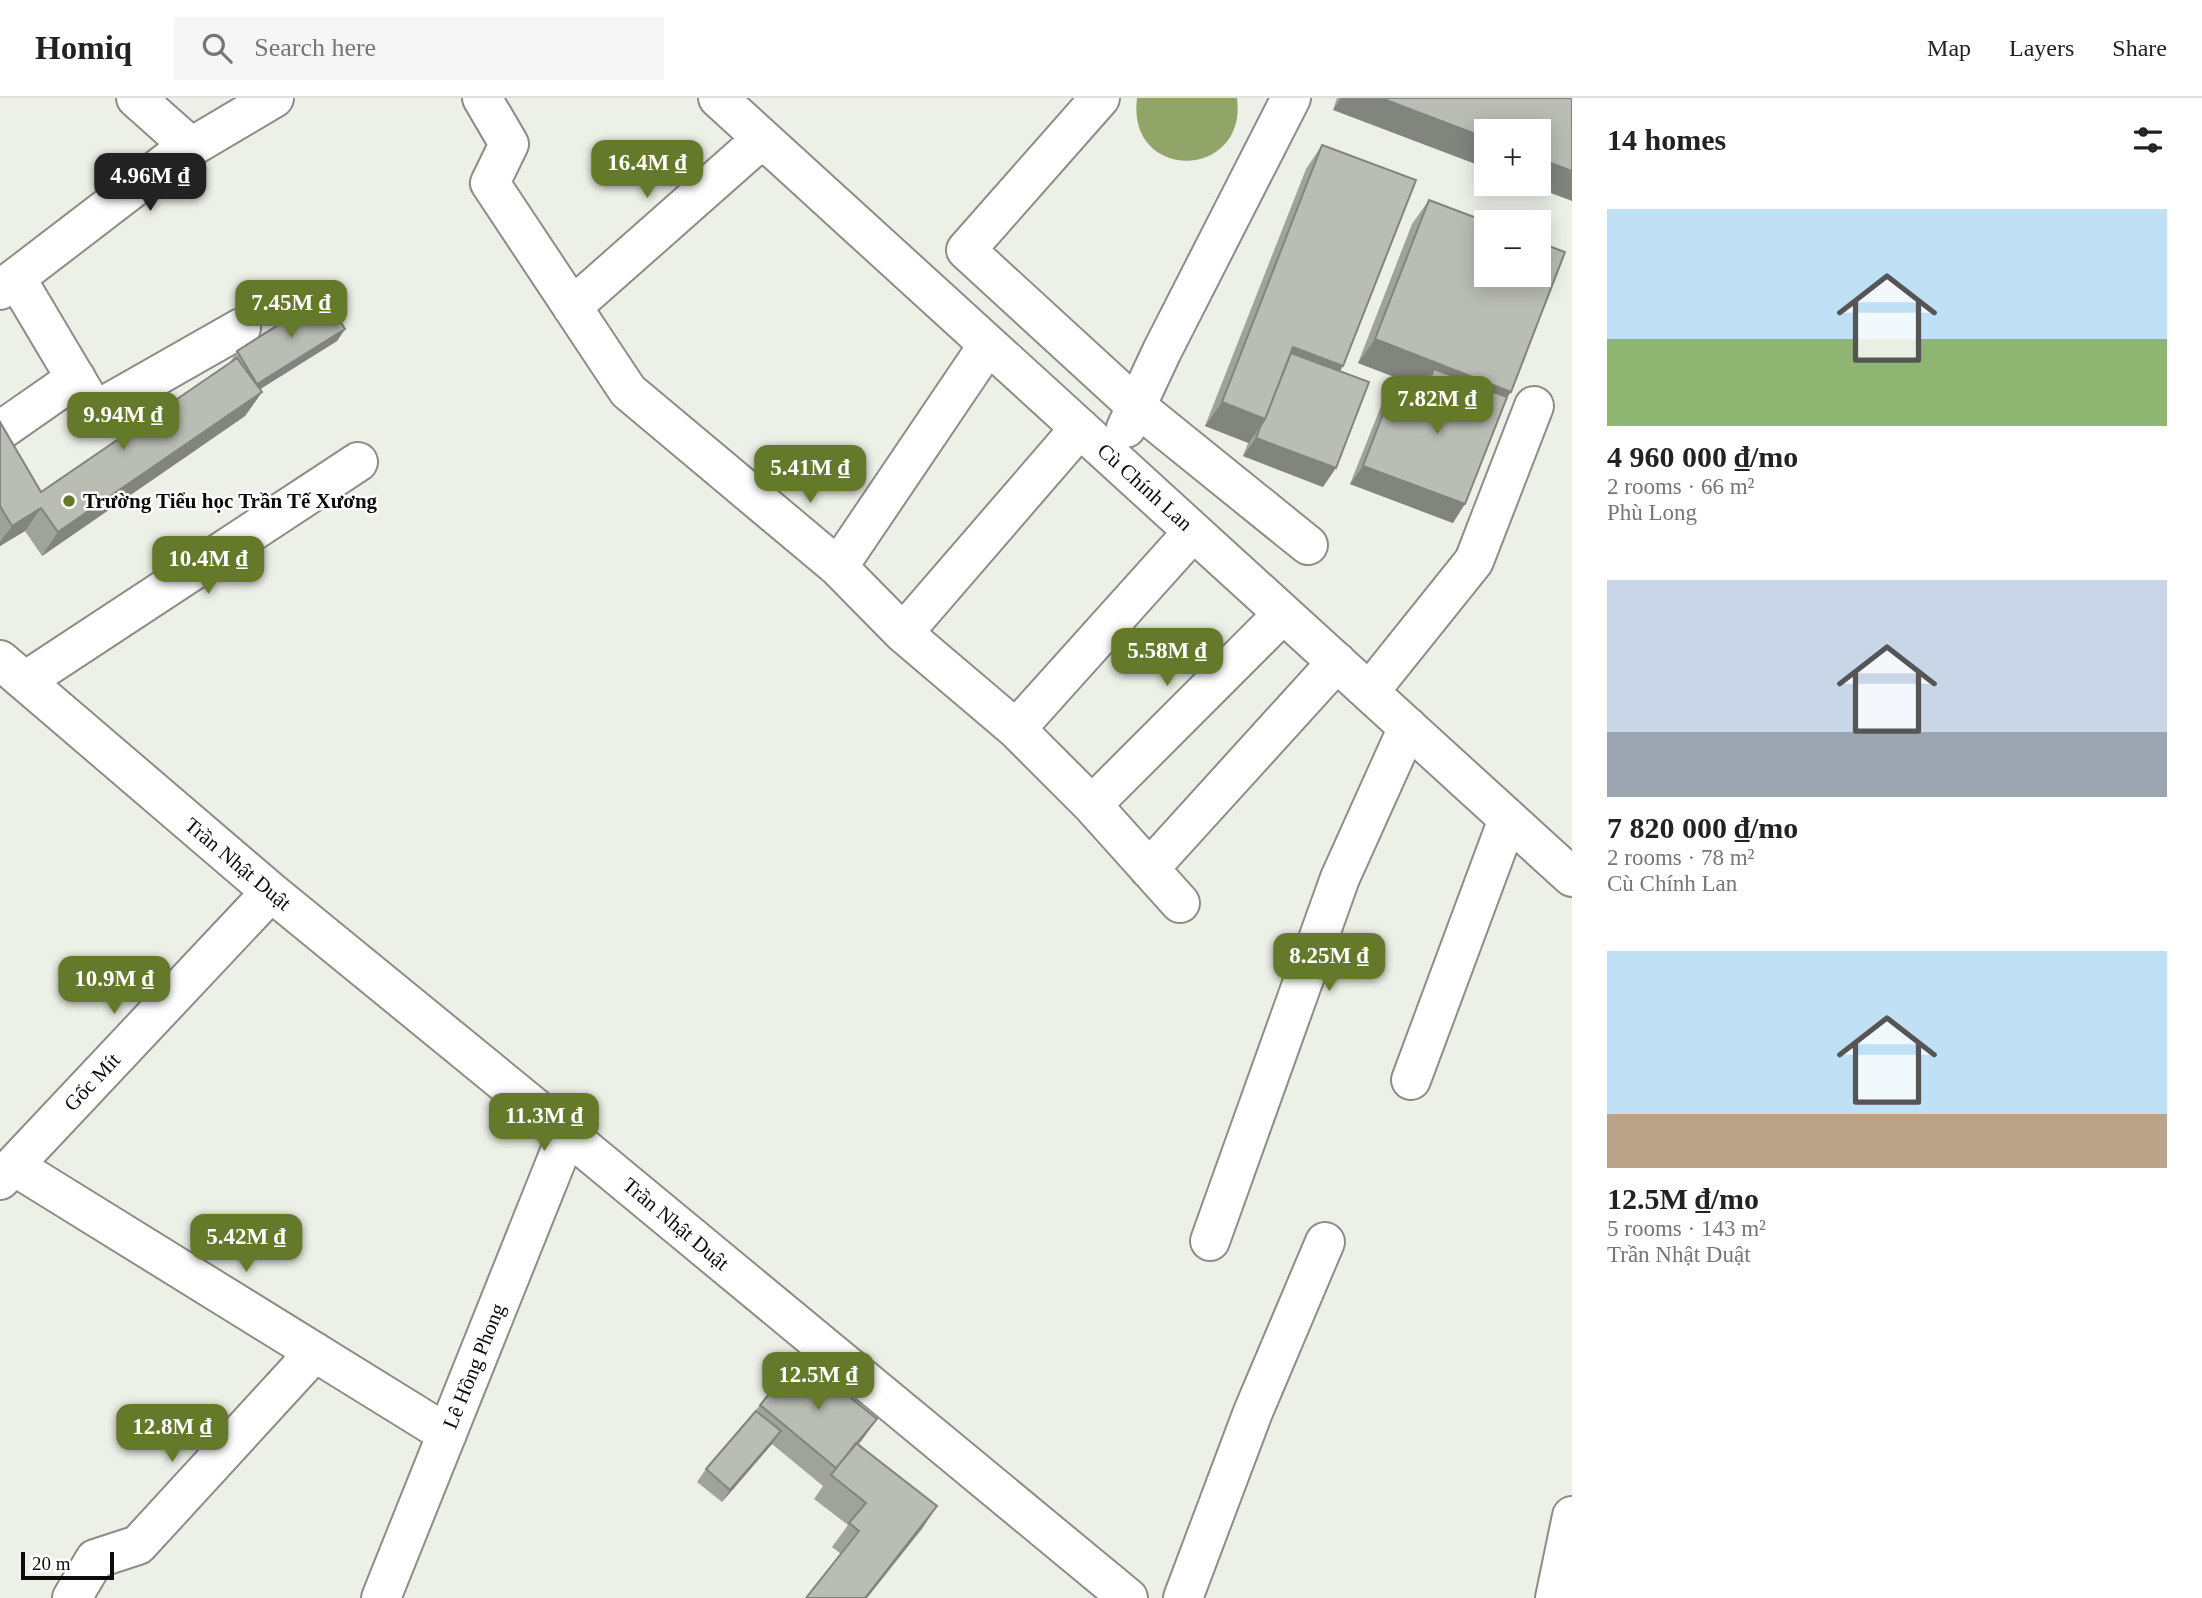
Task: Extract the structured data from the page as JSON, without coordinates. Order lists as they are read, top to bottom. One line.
{"streets":{"street":["Cù Chính Lan","Trần Nhật Duật","Gốc Mít","Lê Hồng Phong"]},"crossings":[["Trần Nhật Duật","Gốc Mít"],["Trần Nhật Duật","Lê Hồng Phong"]],"places":["Trường Tiểu học Trần Tế Xương"],"scale_bar":"20 m","page":{"header":"Homiq","search":"Search here","nav":["Map","Layers","Share"],"heading":"14 homes","map_buttons":["+","−"],"price":["16.4M ₫","4.96M ₫","7.45M ₫","7.82M ₫","9.94M ₫","5.41M ₫","10.4M ₫","5.58M ₫","8.25M ₫","10.9M ₫","11.3M ₫","5.42M ₫","12.5M ₫","12.8M ₫"],"list":[{"name":"4 960 000 ₫/mo","note":"2 rooms · 66 m² · Phù Long"},{"name":"7 820 000 ₫/mo","note":"2 rooms · 78 m² · Cù Chính Lan"},{"name":"12.5M ₫/mo","note":"5 rooms · 143 m² · Trần Nhật Duật"}],"scale":"20 m"}}
